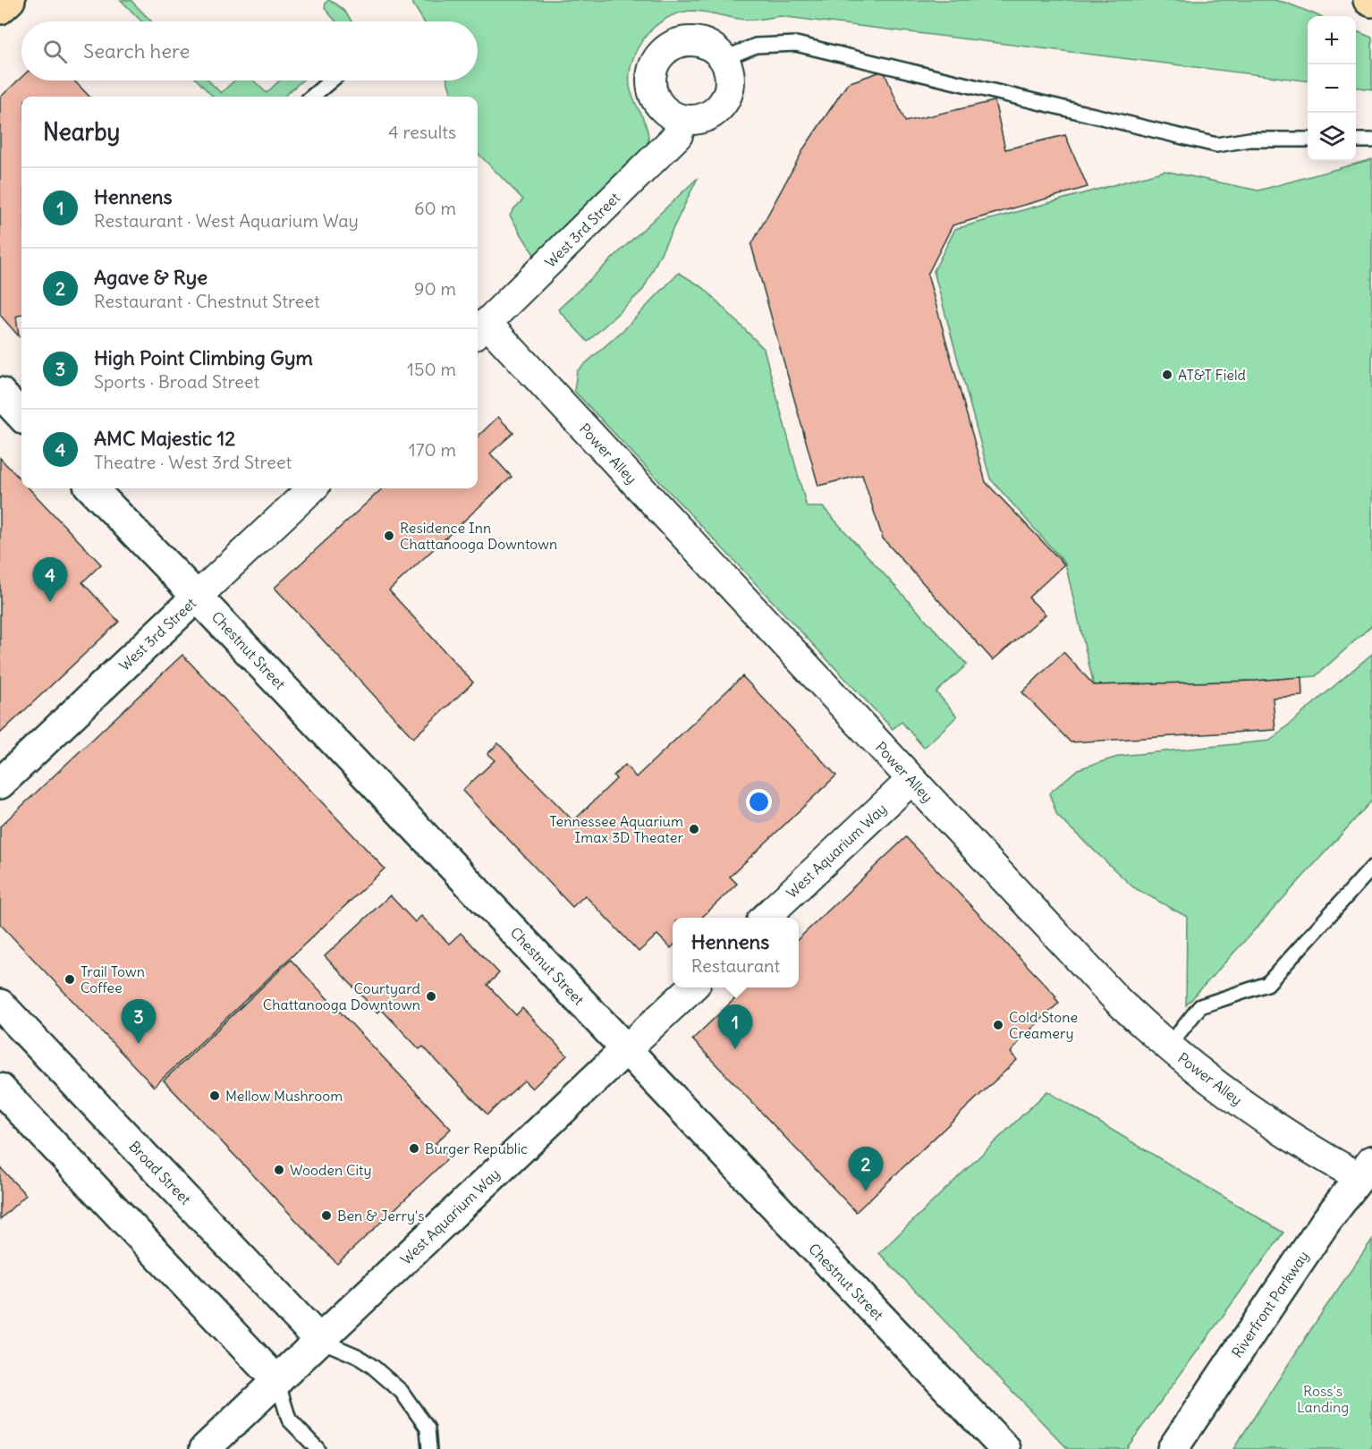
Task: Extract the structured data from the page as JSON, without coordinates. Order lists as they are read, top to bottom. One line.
{"streets":{"street":["West 3rd Street","Power Alley","Chestnut Street","West Aquarium Way","Broad Street","Riverfront Parkway"]},"crossings":[["West 3rd Street","Power Alley"],["West 3rd Street","Chestnut Street"],["Power Alley","West Aquarium Way"],["Power Alley","Riverfront Parkway"],["Chestnut Street","West Aquarium Way"],["West Aquarium Way","Broad Street"]],"parks":["Ross's Landing"],"places":["AT&T Field","Residence Inn Chattanooga Downtown","Tennessee Aquarium Imax 3D Theater","Trail Town Coffee","Courtyard Chattanooga Downtown","Cold Stone Creamery","Mellow Mushroom","Burger Republic","Wooden City","Ben & Jerry's"],"page":{"map_buttons":["+","−"],"search":"Search here","heading":["Nearby","4 results"],"list":[{"mark":"1","name":"Hennens","note":"Restaurant · West Aquarium Way","value":"60 m"},{"mark":"2","name":"Agave & Rye","note":"Restaurant · Chestnut Street","value":"90 m"},{"mark":"3","name":"High Point Climbing Gym","note":"Sports · Broad Street","value":"150 m"},{"mark":"4","name":"AMC Majestic 12","note":"Theatre · West 3rd Street","value":"170 m"}],"pins":["4","3","1","2"],"popup":["Hennens","Restaurant"]}}
